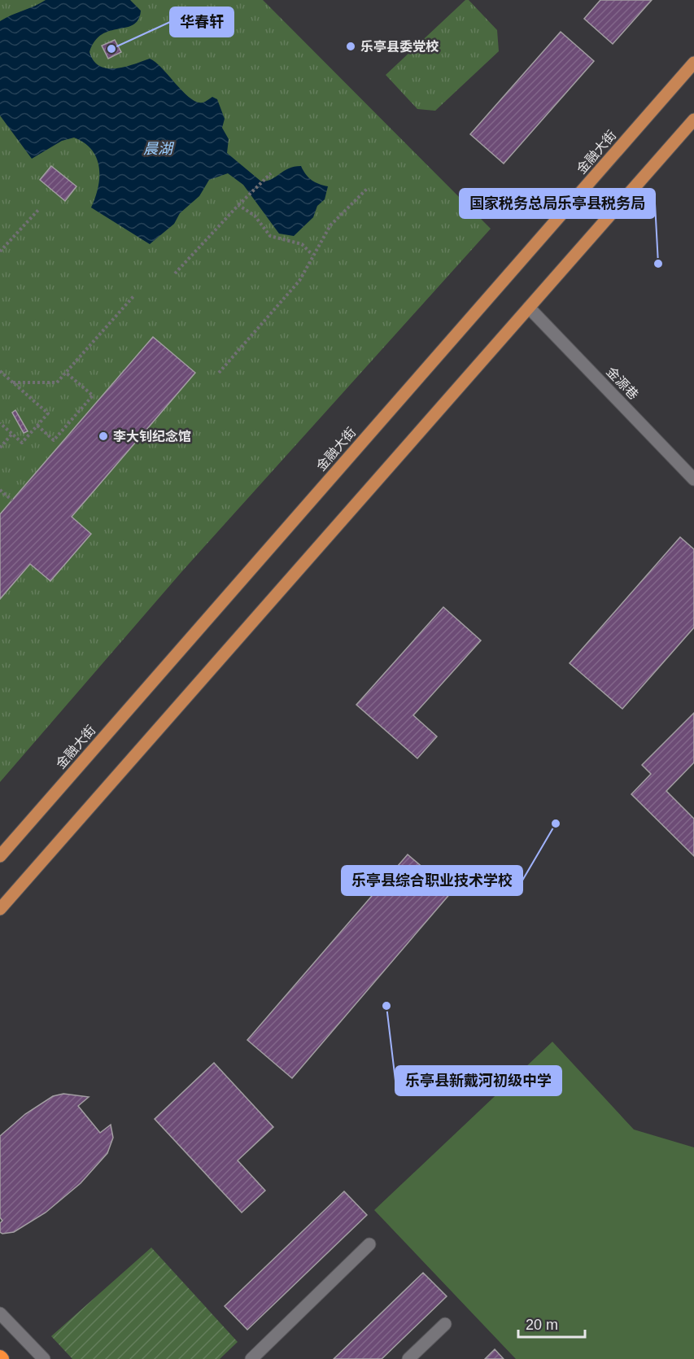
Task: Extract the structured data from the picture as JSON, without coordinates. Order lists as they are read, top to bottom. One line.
{"streets":{"main road":["金融大街"],"street":["金源巷"]},"water":["晨湖"],"places":["乐亭县委党校","华春轩","国家税务总局乐亭县税务局","李大钊纪念馆","乐亭县综合职业技术学校","乐亭县新戴河初级中学"],"scale_bar":"20 m"}
